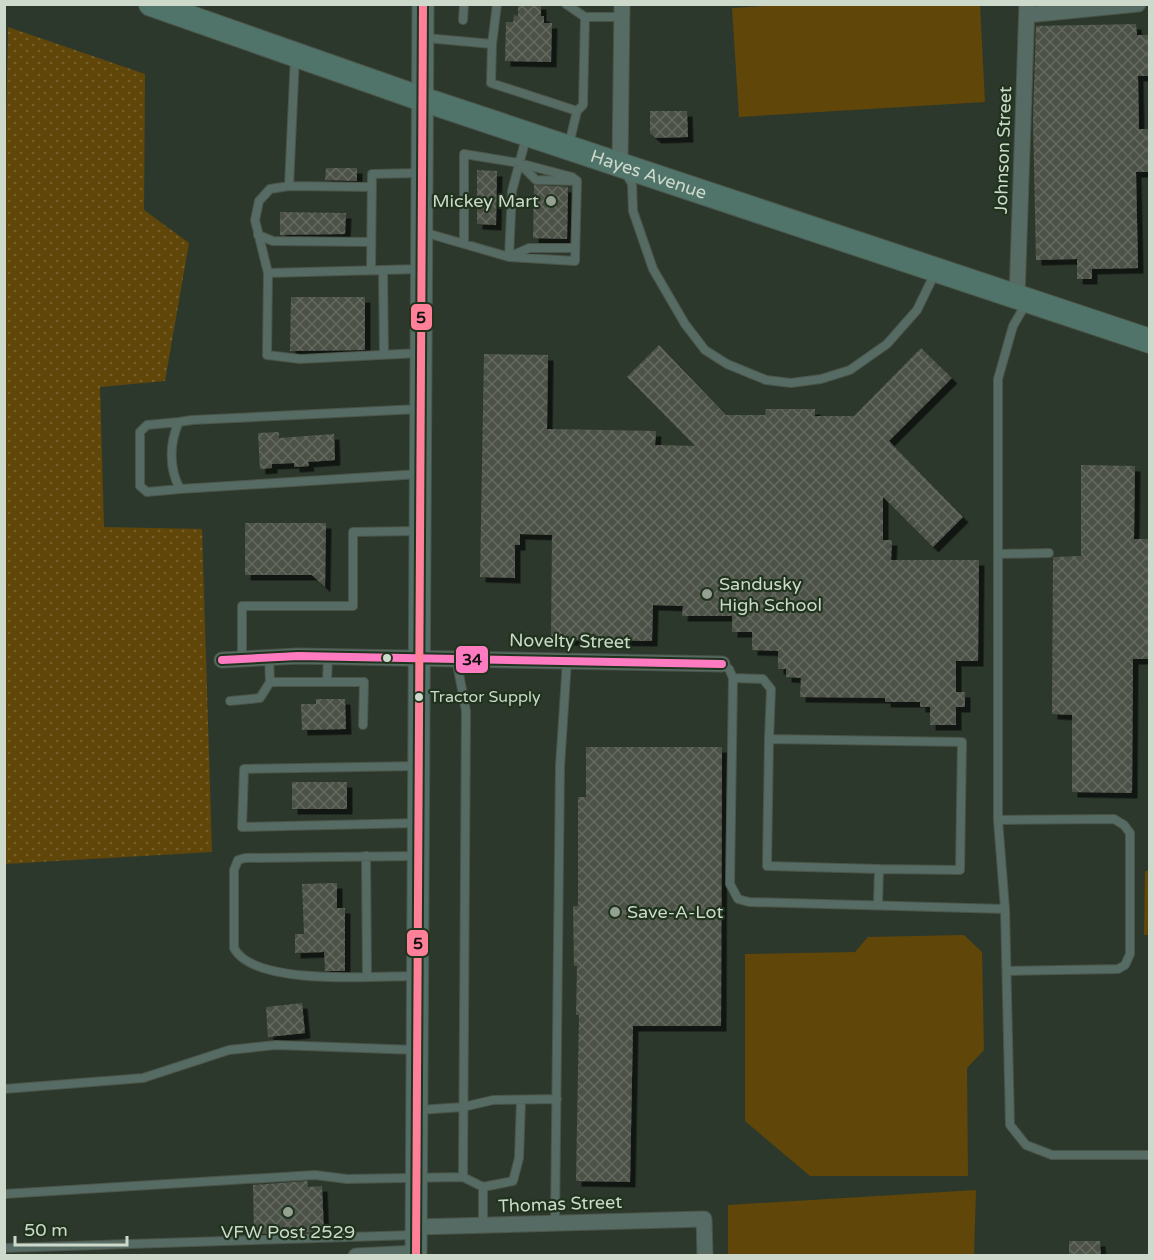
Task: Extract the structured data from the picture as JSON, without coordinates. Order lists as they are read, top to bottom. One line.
{"streets":{"main road":["Hayes Avenue"],"street":["Johnson Street","Novelty Street","Thomas Street"]},"crossings":[["Johnson Street","Hayes Avenue"]],"places":["Mickey Mart","Sandusky High School","Tractor Supply","Save-A-Lot","VFW Post 2529"],"lines":["transit line 5","transit line 34"],"scale_bar":"50 m"}
